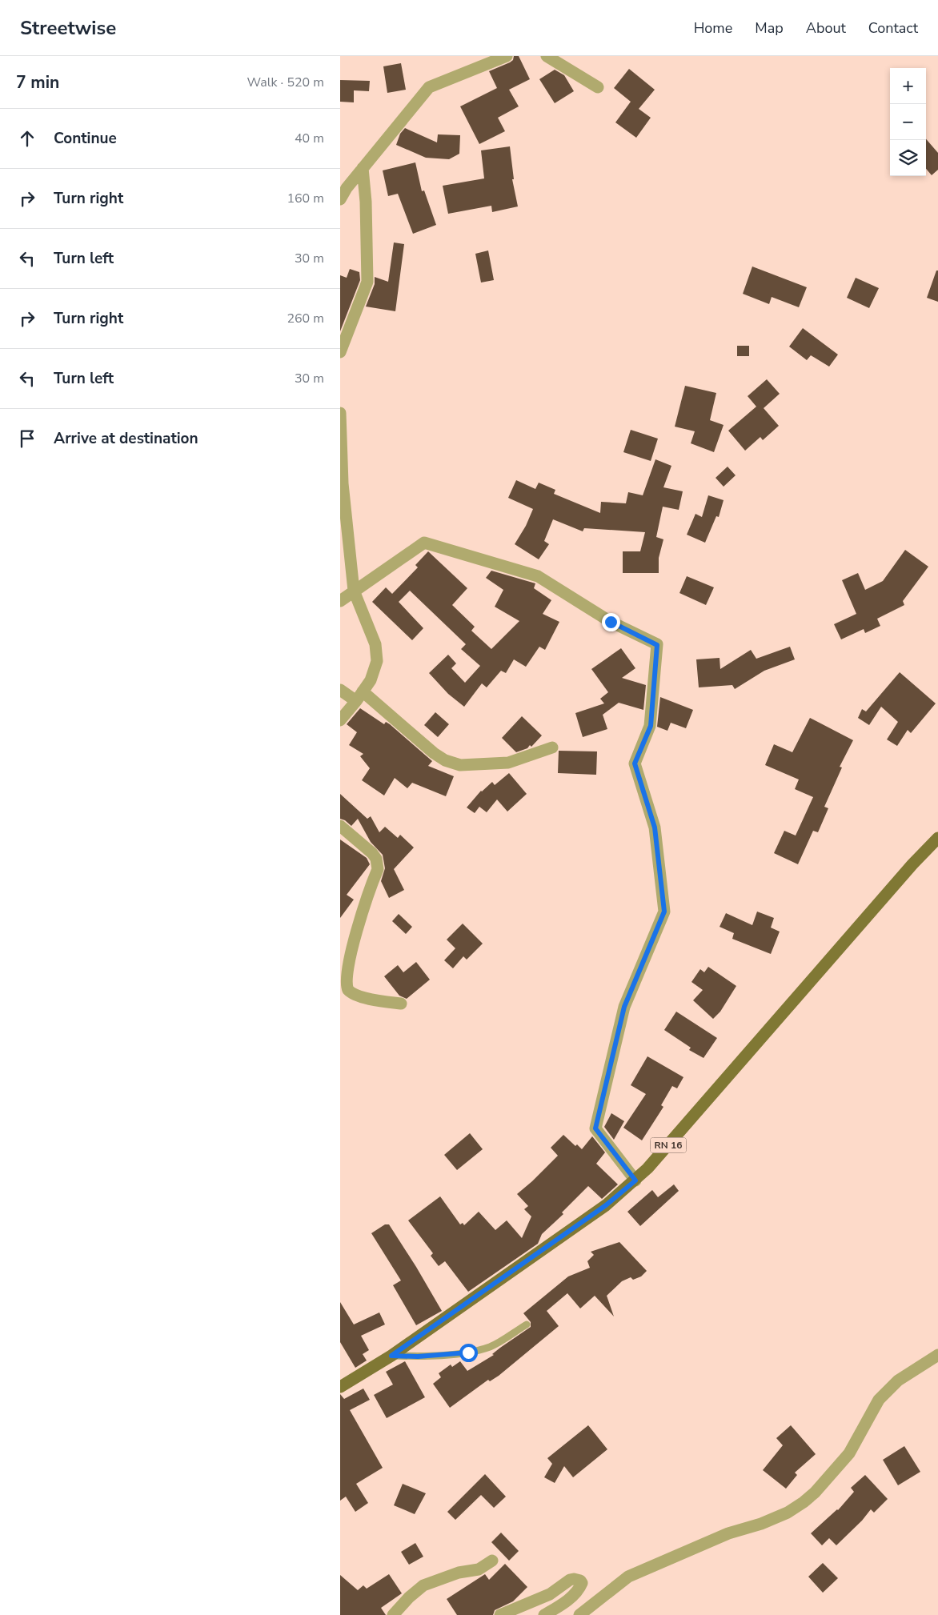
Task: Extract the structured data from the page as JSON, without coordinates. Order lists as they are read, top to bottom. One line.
{"streets":{"main road":["RN 16"]},"page":{"header":"Streetwise","nav":["Home","Map","About","Contact"],"heading":["7 min","Walk · 520 m"],"map_buttons":["+","−"],"list":[["Continue","40 m"],["Turn right","160 m"],["Turn left","30 m"],["Turn right","260 m"],["Turn left","30 m"],"Arrive at destination"]}}
